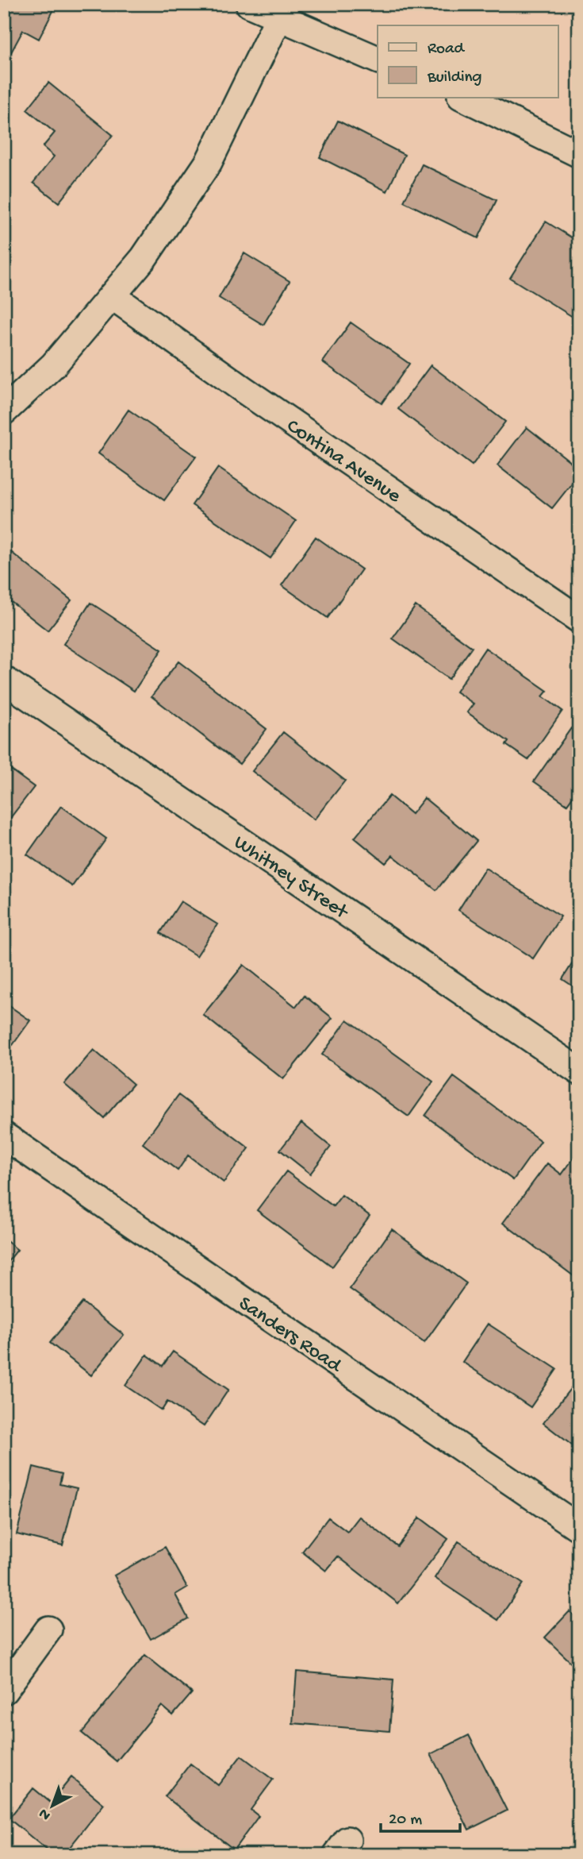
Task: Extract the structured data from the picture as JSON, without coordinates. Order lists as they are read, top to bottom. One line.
{"streets":{"street":["Contina Avenue","Whitney Street","Sanders Road"]},"legend":["Road","Building"],"scale_bar":"20 m","north":"bottom left"}
